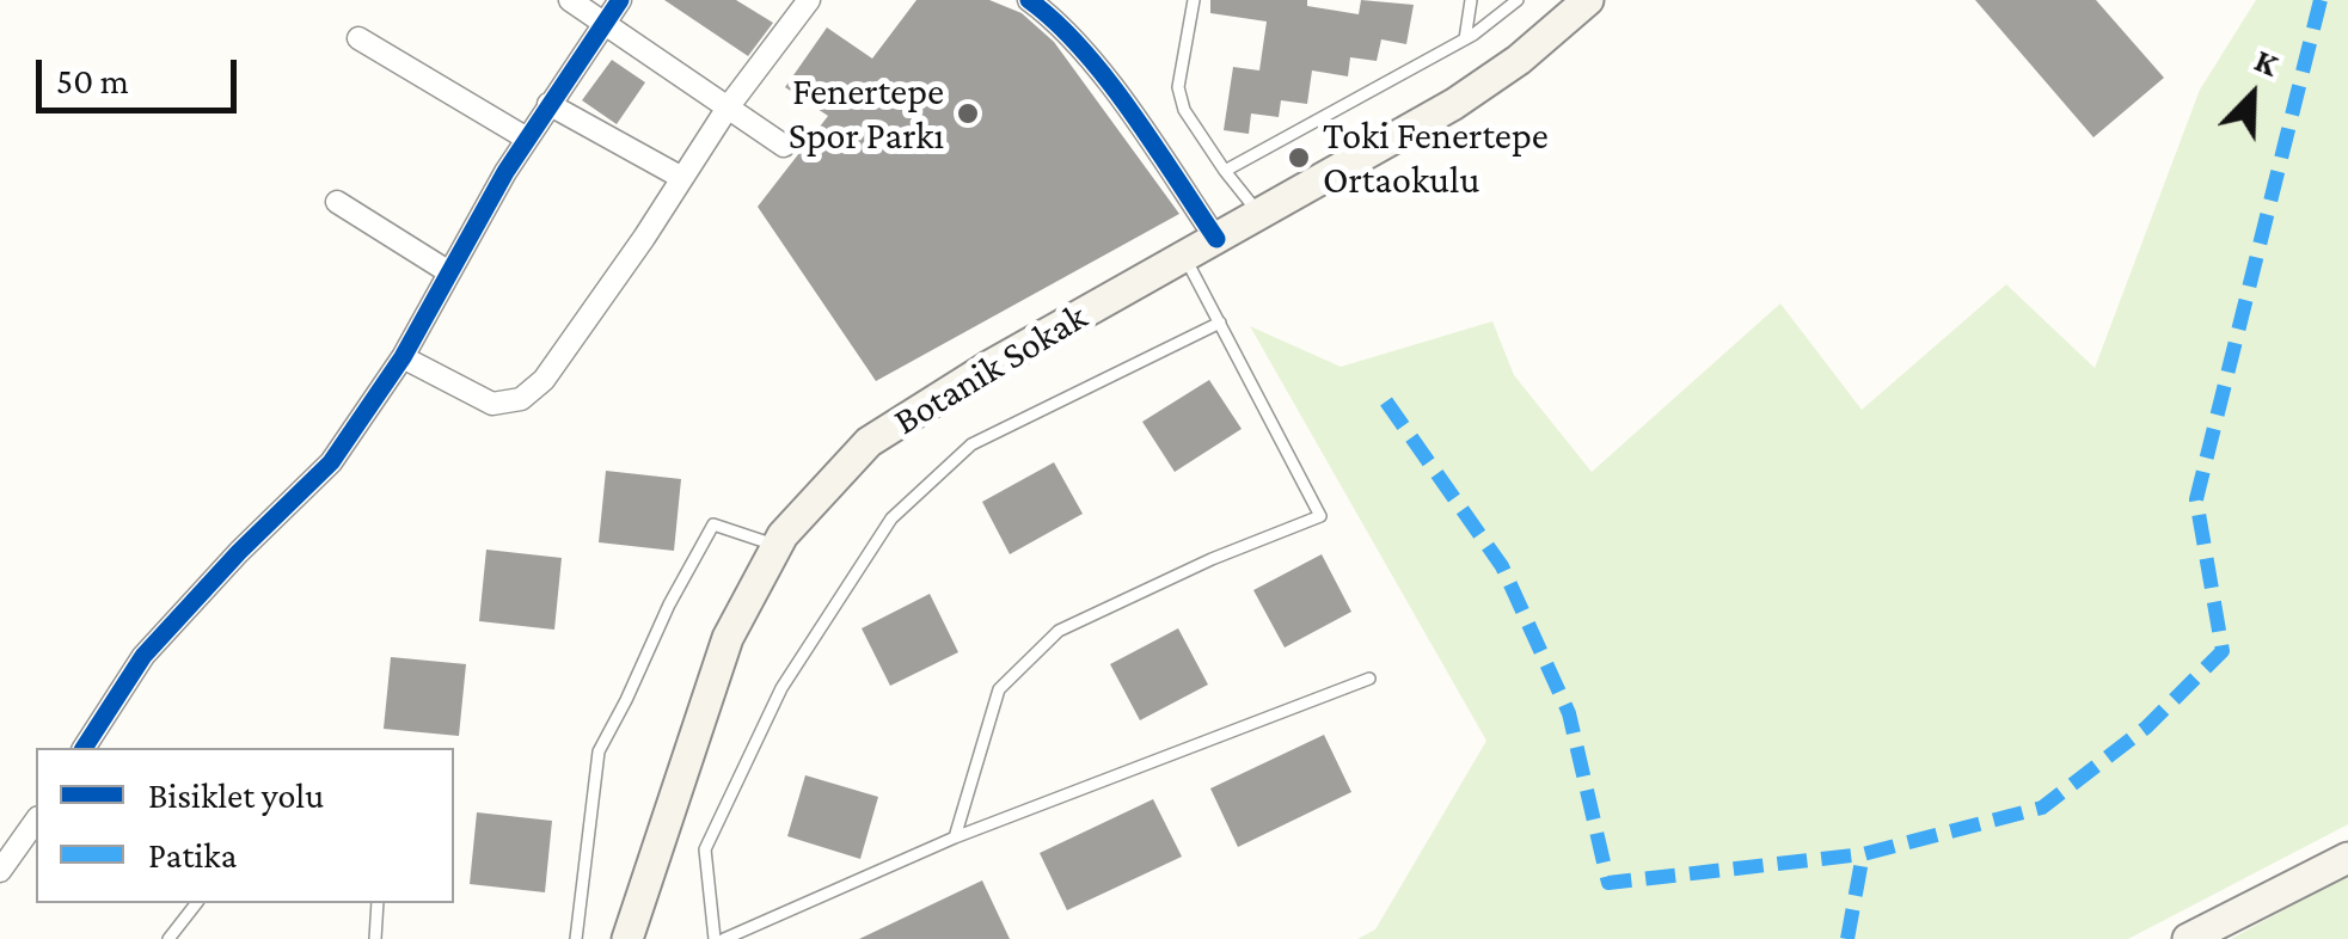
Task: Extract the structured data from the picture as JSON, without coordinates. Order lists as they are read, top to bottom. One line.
{"streets":{"main road":["Botanik Sokak"]},"places":["Fenertepe Spor Parkı","Toki Fenertepe Ortaokulu"],"legend":["Bisiklet yolu","Patika"],"scale_bar":"50 m","north":"top right"}
